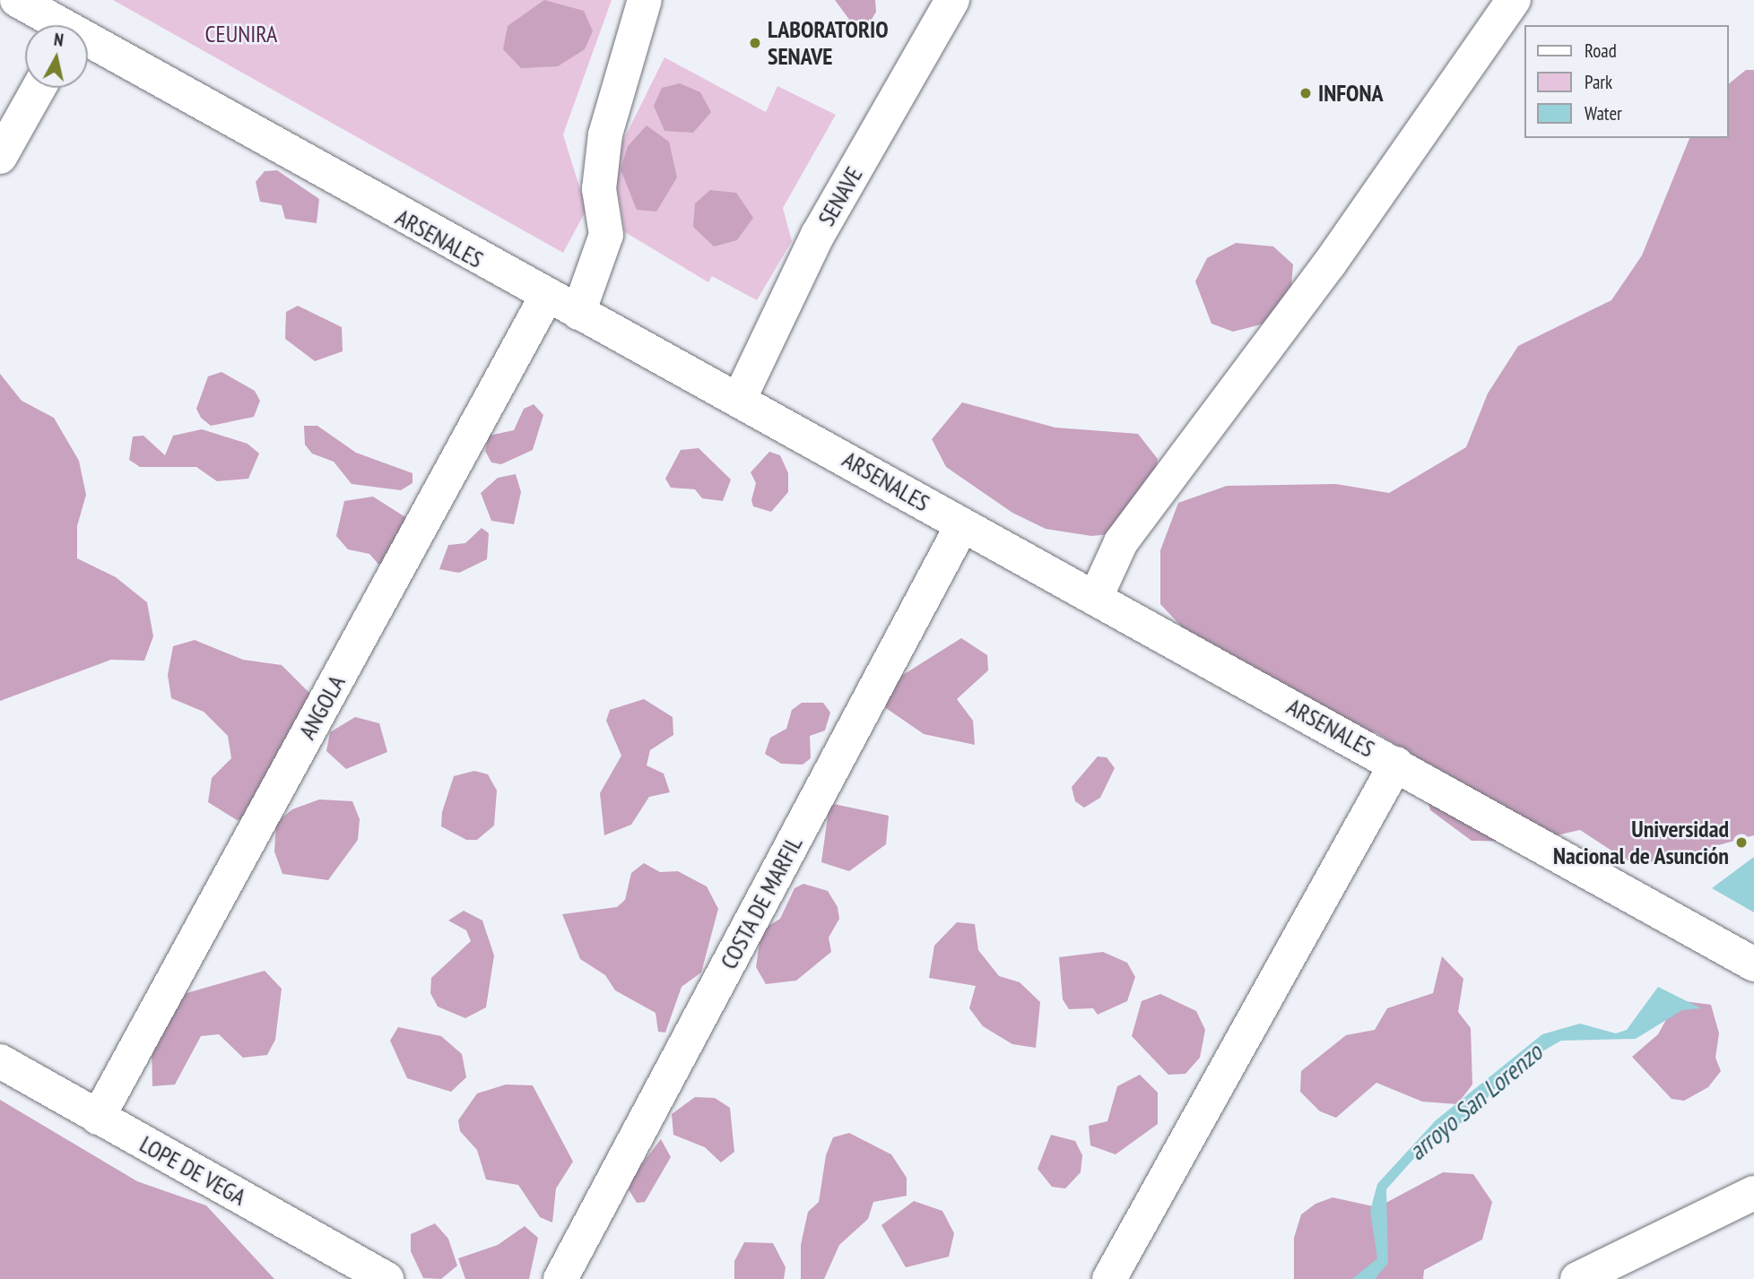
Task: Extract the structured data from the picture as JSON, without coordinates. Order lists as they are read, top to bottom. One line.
{"streets":{"street":["SENAVE","ARSENALES","ANGOLA","COSTA DE MARFIL","LOPE DE VEGA"]},"crossings":[["SENAVE","ARSENALES"],["ARSENALES","ANGOLA"],["ARSENALES","COSTA DE MARFIL"],["ANGOLA","LOPE DE VEGA"]],"water":["arroyo San Lorenzo"],"parks":["CEUNIRA"],"places":["LABORATORIO SENAVE","INFONA","Universidad Nacional de Asunción"],"legend":["Road","Park","Water"],"north":"top"}
